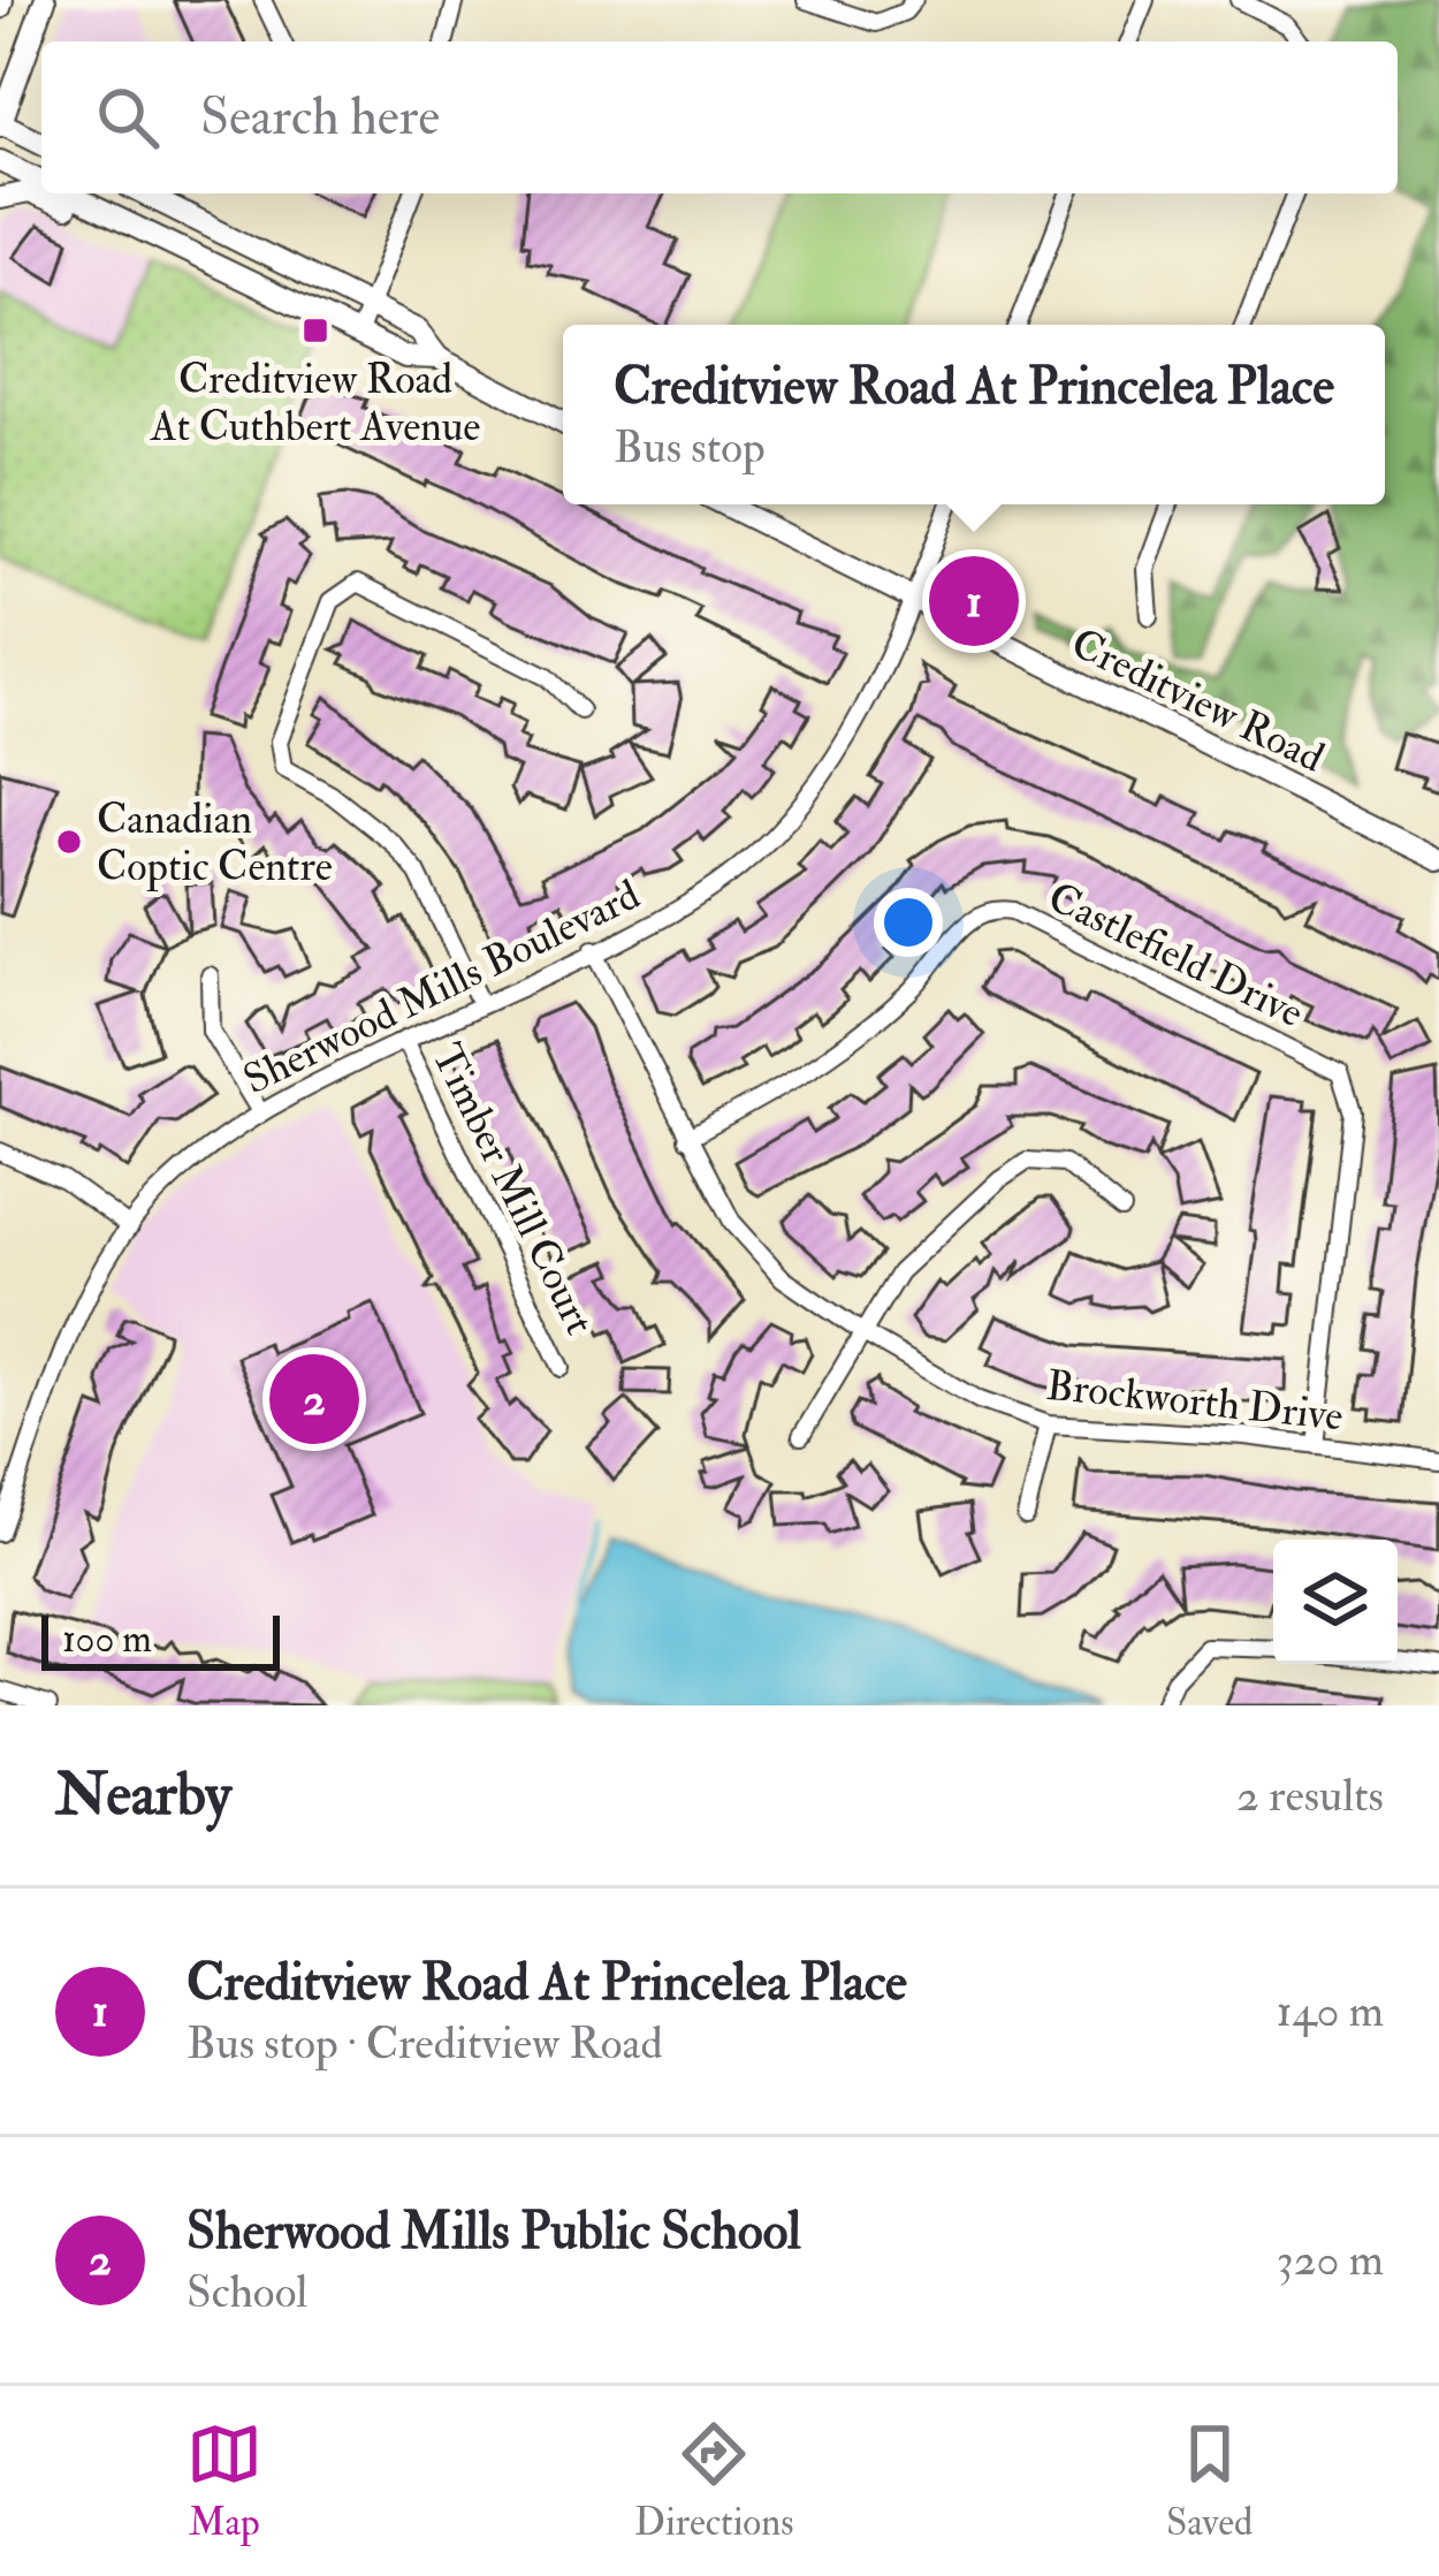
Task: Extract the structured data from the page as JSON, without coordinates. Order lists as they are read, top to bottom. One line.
{"streets":{"main road":["Creditview Road"],"street":["Castlefield Drive","Sherwood Mills Boulevard","Timber Mill Court","Brockworth Drive"]},"crossings":[["Creditview Road","Sherwood Mills Boulevard"],["Castlefield Drive","Brockworth Drive"],["Sherwood Mills Boulevard","Timber Mill Court"],["Sherwood Mills Boulevard","Brockworth Drive"]],"places":{"transit":["Creditview Road At Cuthbert Avenue"],"other":["Canadian Coptic Centre"]},"scale_bar":"100 m","page":{"search":"Search here","popup":["Creditview Road At Princelea Place","Bus stop"],"pins":["1","2"],"scale":"100 m","heading":["Nearby","2 results"],"list":[{"mark":"1","name":"Creditview Road At Princelea Place","note":"Bus stop · Creditview Road","value":"140 m"},{"mark":"2","name":"Sherwood Mills Public School","note":"School","value":"320 m"}],"nav":["Map","Directions","Saved"]}}
